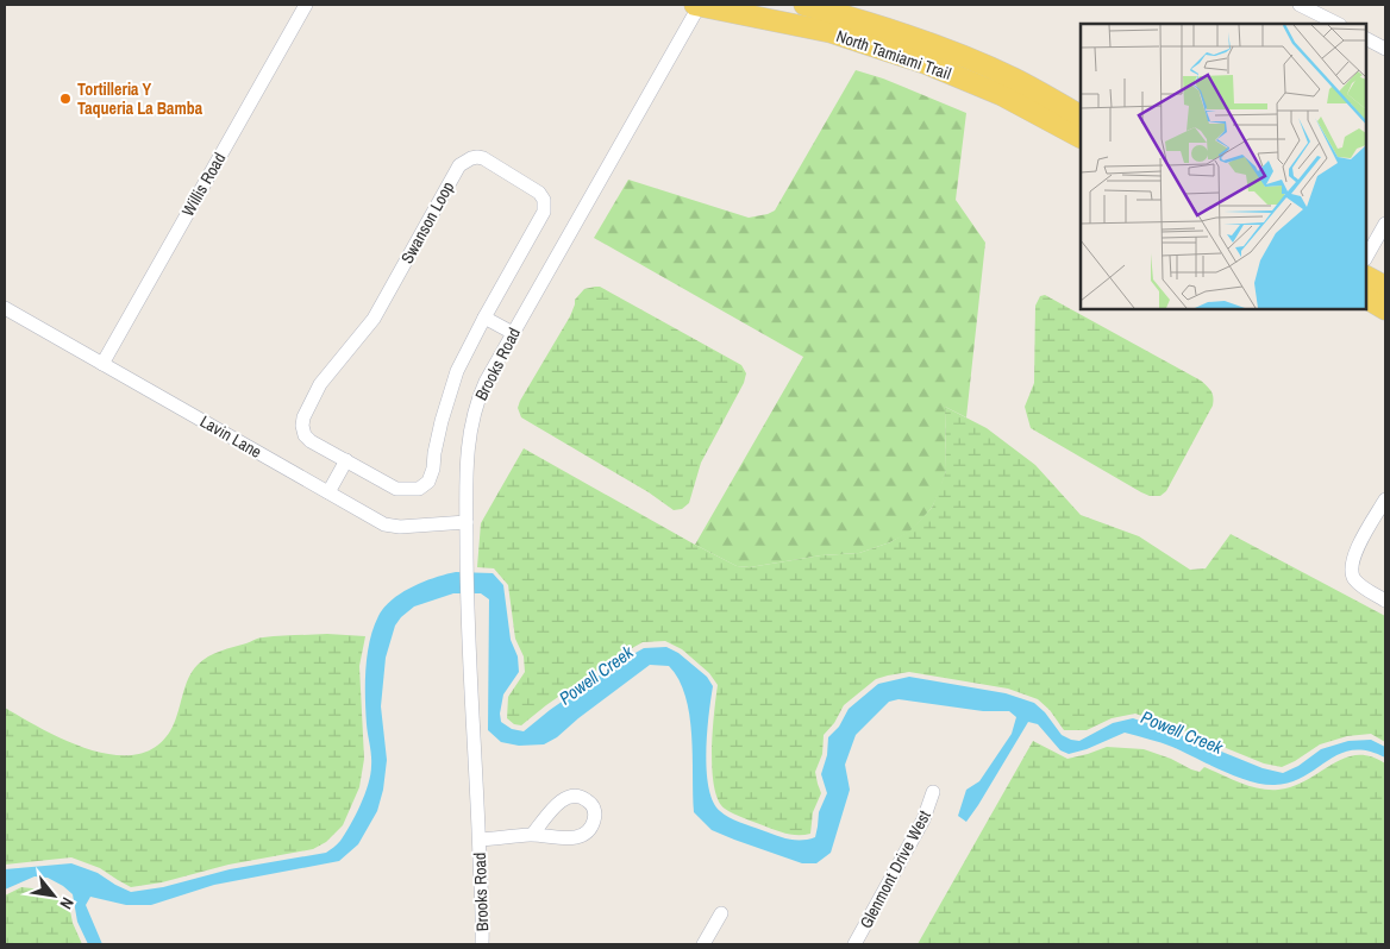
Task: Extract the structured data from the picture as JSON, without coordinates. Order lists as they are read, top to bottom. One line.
{"streets":{"main road":["North Tamiami Trail"],"street":["Willis Road","Swanson Loop","Brooks Road","Lavin Lane","Glenmont Drive West"]},"crossings":[["North Tamiami Trail","Brooks Road"],["Willis Road","Lavin Lane"],["Brooks Road","Lavin Lane"]],"water":["Powell Creek"],"places":["Tortilleria Y Taqueria La Bamba"],"north":"bottom right"}
